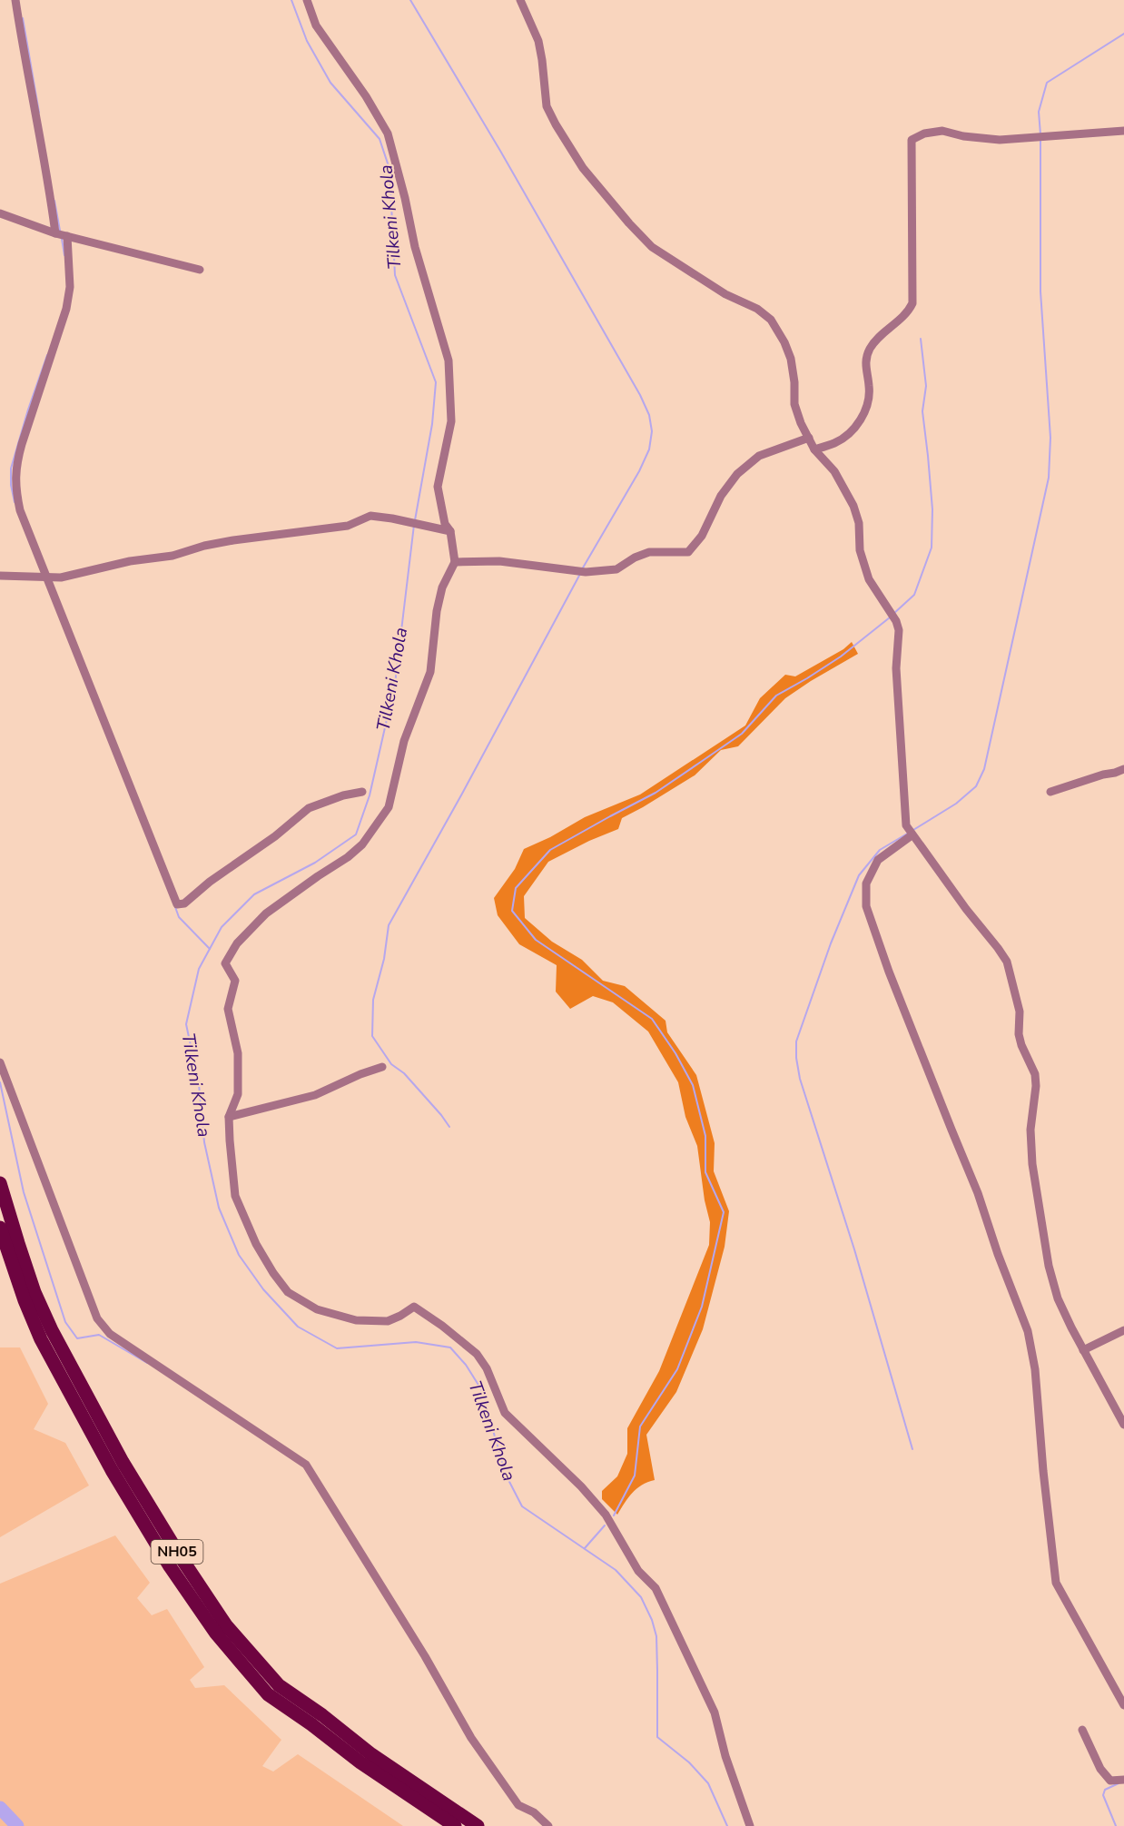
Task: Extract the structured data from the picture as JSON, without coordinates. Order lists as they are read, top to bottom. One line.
{"streets":{"main road":["NH05"]},"water":["Tilkeni Khola"]}
